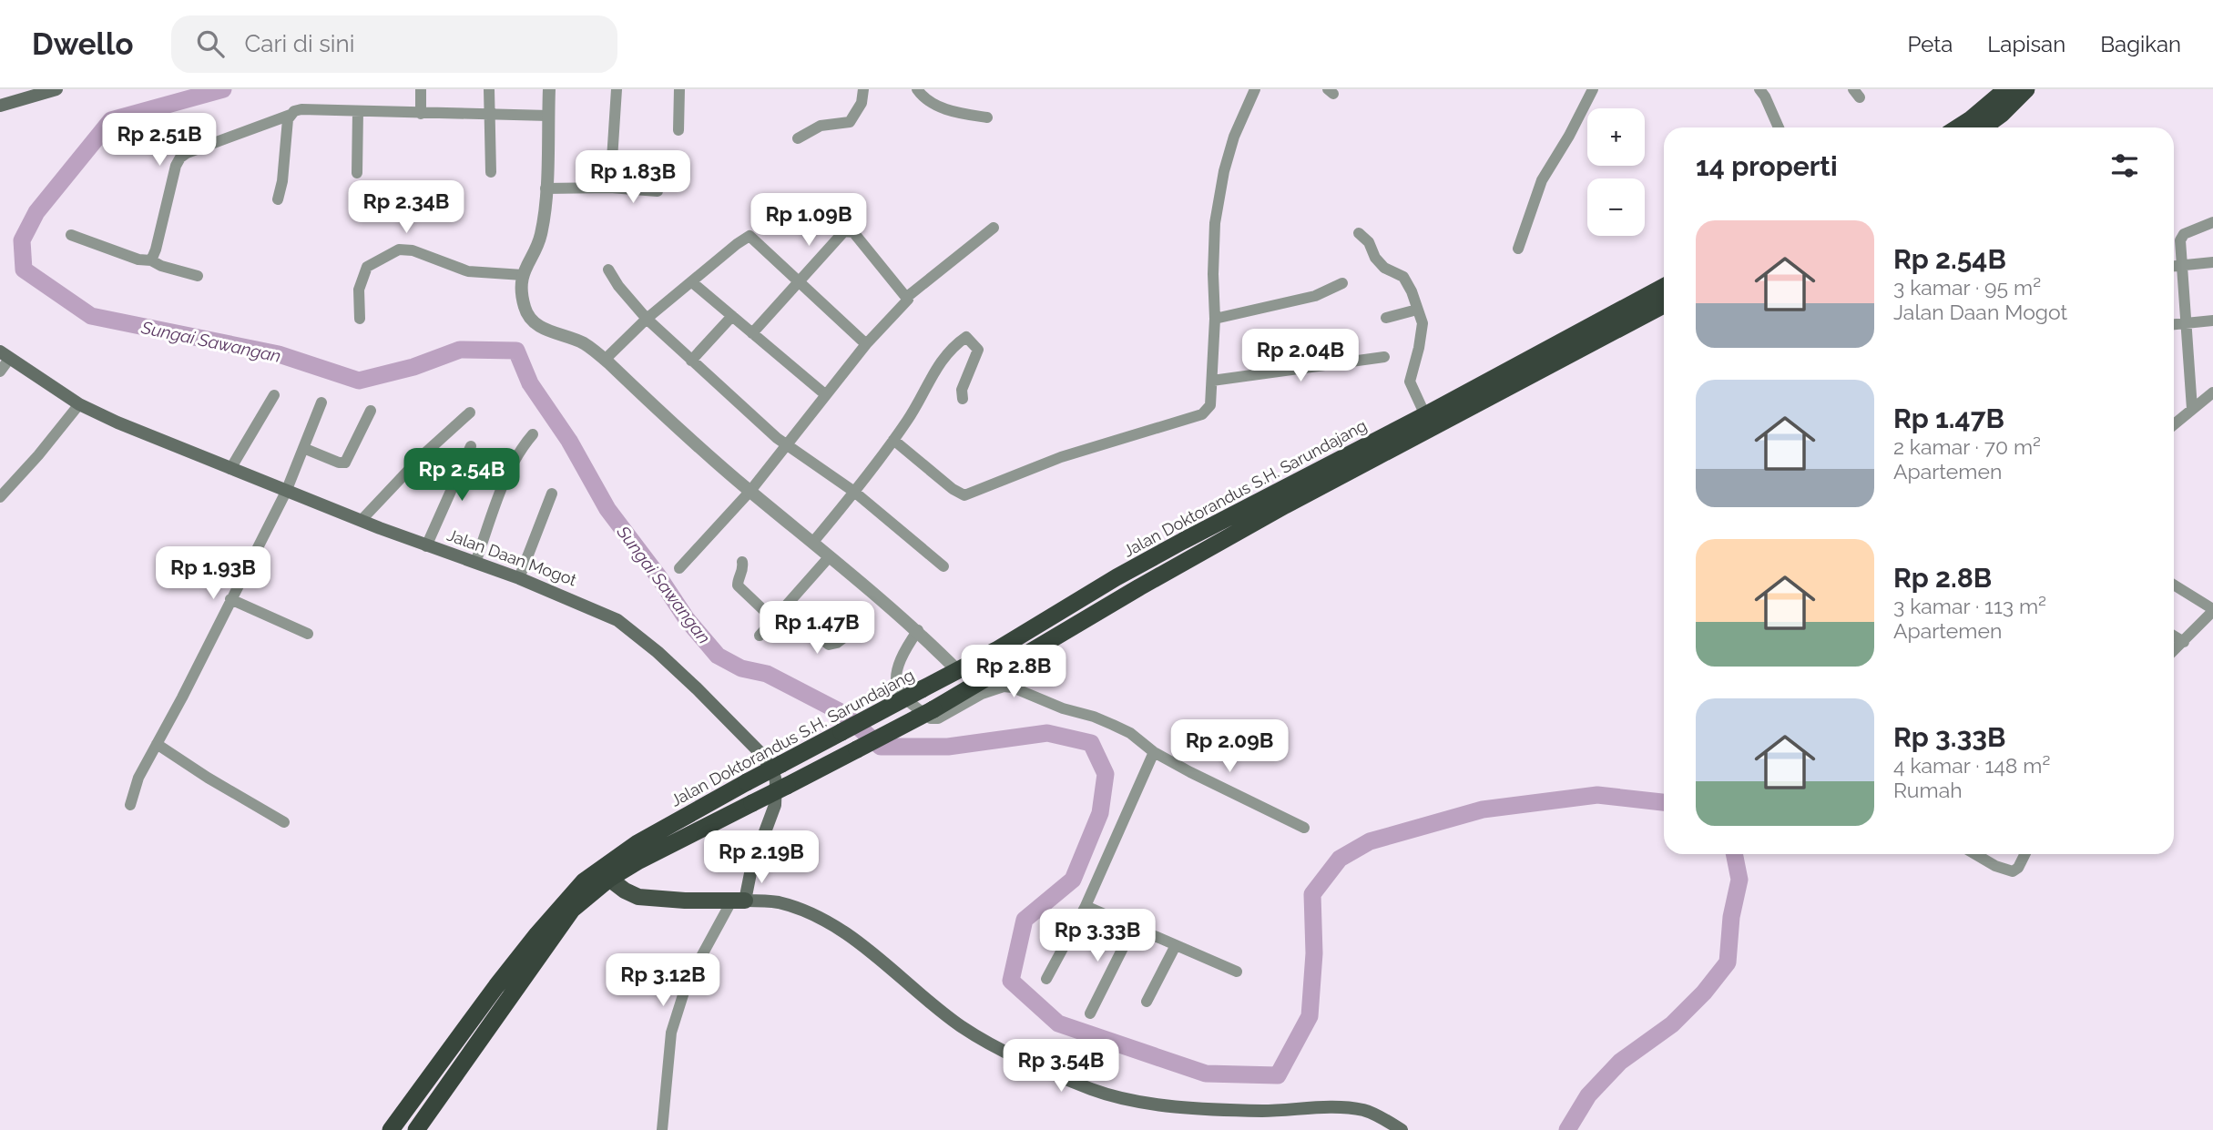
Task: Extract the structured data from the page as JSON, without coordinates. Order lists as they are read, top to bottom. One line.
{"streets":{"highway":["Jalan Doktorandus S.H. Sarundajang"],"main road":["Jalan Daan Mogot"]},"water":["Sungai Sawangan"],"page":{"header":"Dwello","search":"Cari di sini","nav":["Peta","Lapisan","Bagikan"],"map_buttons":["+","−"],"price":["Rp 2.51B","Rp 1.83B","Rp 2.34B","Rp 1.09B","Rp 2.04B","Rp 2.54B","Rp 1.93B","Rp 1.47B","Rp 2.8B","Rp 2.09B","Rp 2.19B","Rp 3.33B","Rp 3.12B","Rp 3.54B"],"heading":"14 properti","list":[{"name":"Rp 2.54B","note":"3 kamar · 95 m² · Jalan Daan Mogot"},{"name":"Rp 1.47B","note":"2 kamar · 70 m² · Apartemen"},{"name":"Rp 2.8B","note":"3 kamar · 113 m² · Apartemen"},{"name":"Rp 3.33B","note":"4 kamar · 148 m² · Rumah"}]}}
